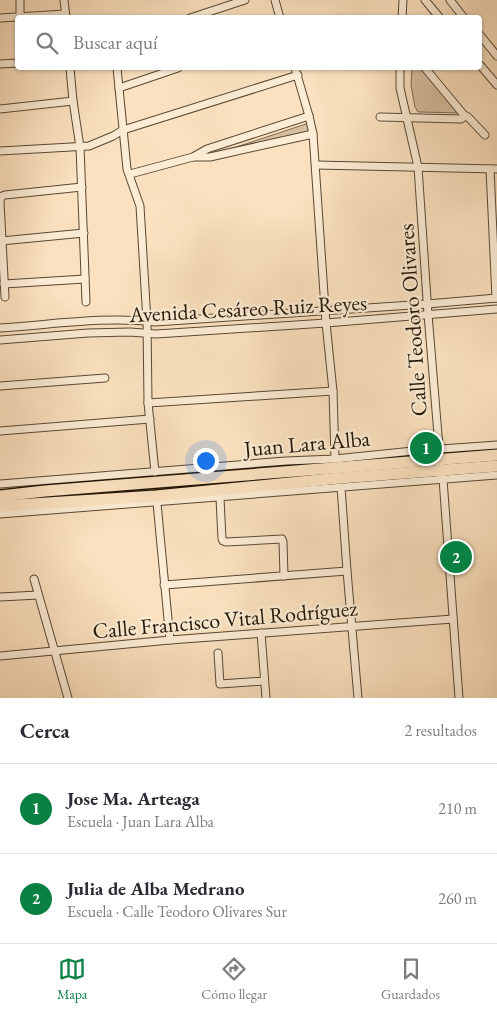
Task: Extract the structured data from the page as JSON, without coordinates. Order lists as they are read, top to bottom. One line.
{"streets":{"street":["Avenida Cesáreo Ruiz Reyes","Calle Teodoro Olivares","Juan Lara Alba","Calle Francisco Vital Rodríguez"]},"crossings":[["Avenida Cesáreo Ruiz Reyes","Calle Teodoro Olivares"],["Calle Teodoro Olivares","Juan Lara Alba"],["Calle Teodoro Olivares","Calle Francisco Vital Rodríguez"]],"page":{"search":"Buscar aquí","pins":["1","2"],"heading":["Cerca","2 resultados"],"list":[{"mark":"1","name":"Jose Ma. Arteaga","note":"Escuela · Juan Lara Alba","value":"210 m"},{"mark":"2","name":"Julia de Alba Medrano","note":"Escuela · Calle Teodoro Olivares Sur","value":"260 m"}],"nav":["Mapa","Cómo llegar","Guardados"]}}
